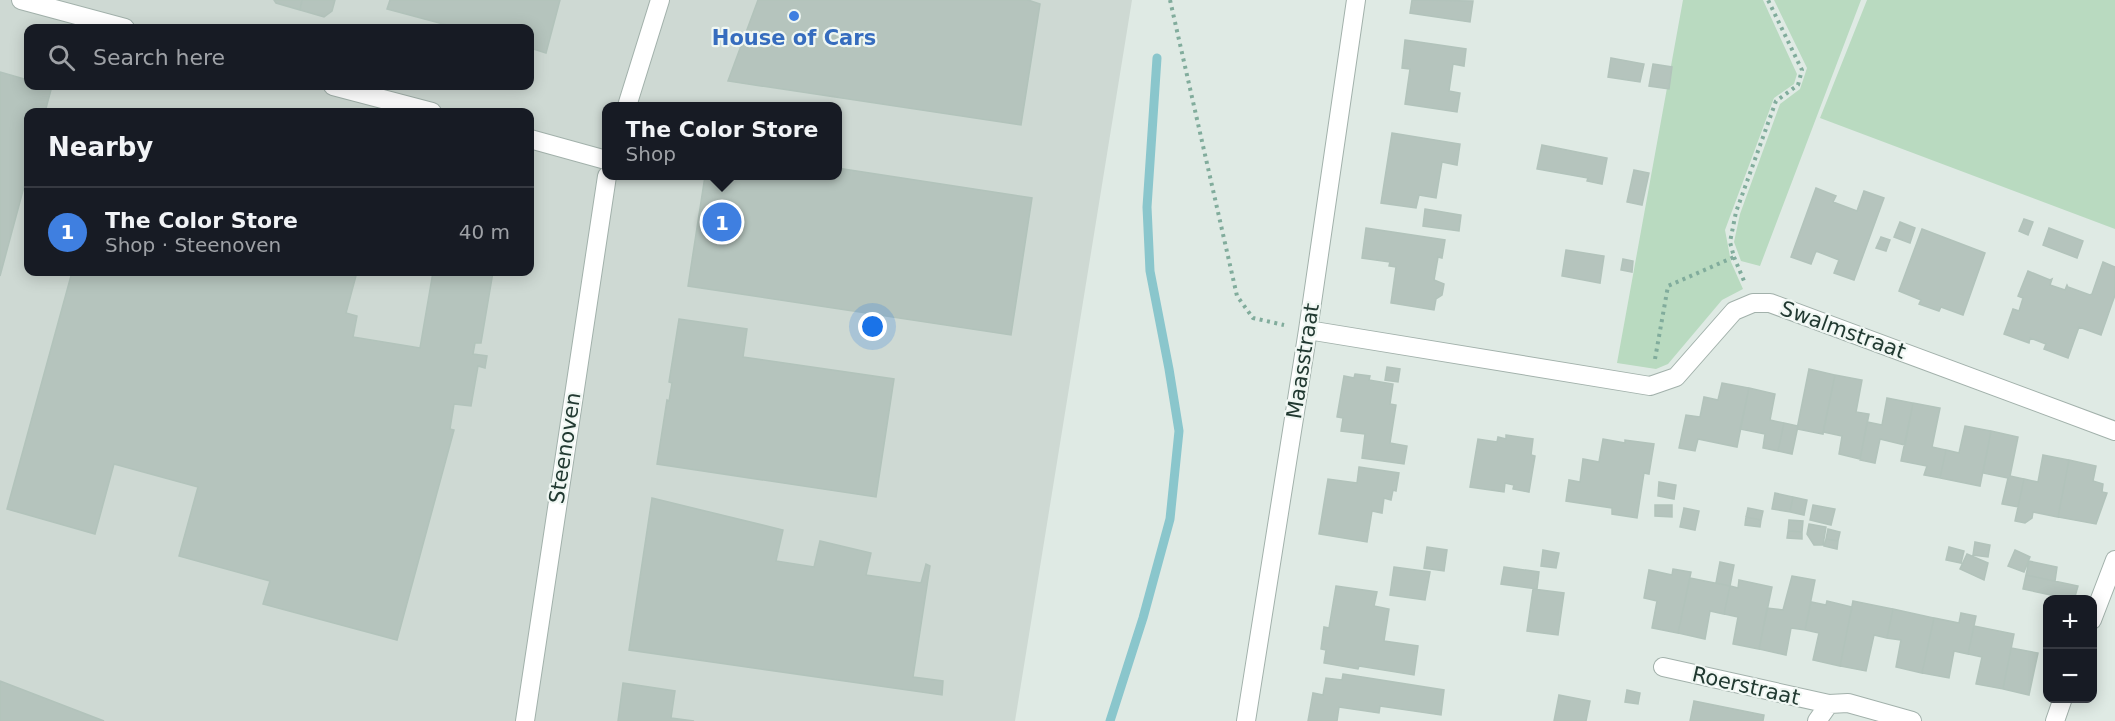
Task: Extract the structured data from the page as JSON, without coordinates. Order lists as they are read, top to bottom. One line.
{"streets":{"street":["Swalmstraat","Maasstraat","Steenoven","Roerstraat"]},"places":["House of Cars"],"page":{"search":"Search here","popup":["The Color Store","Shop"],"heading":"Nearby","list":[{"mark":"1","name":"The Color Store","note":"Shop · Steenoven","value":"40 m"}],"pins":"1","map_buttons":["+","−"]}}
